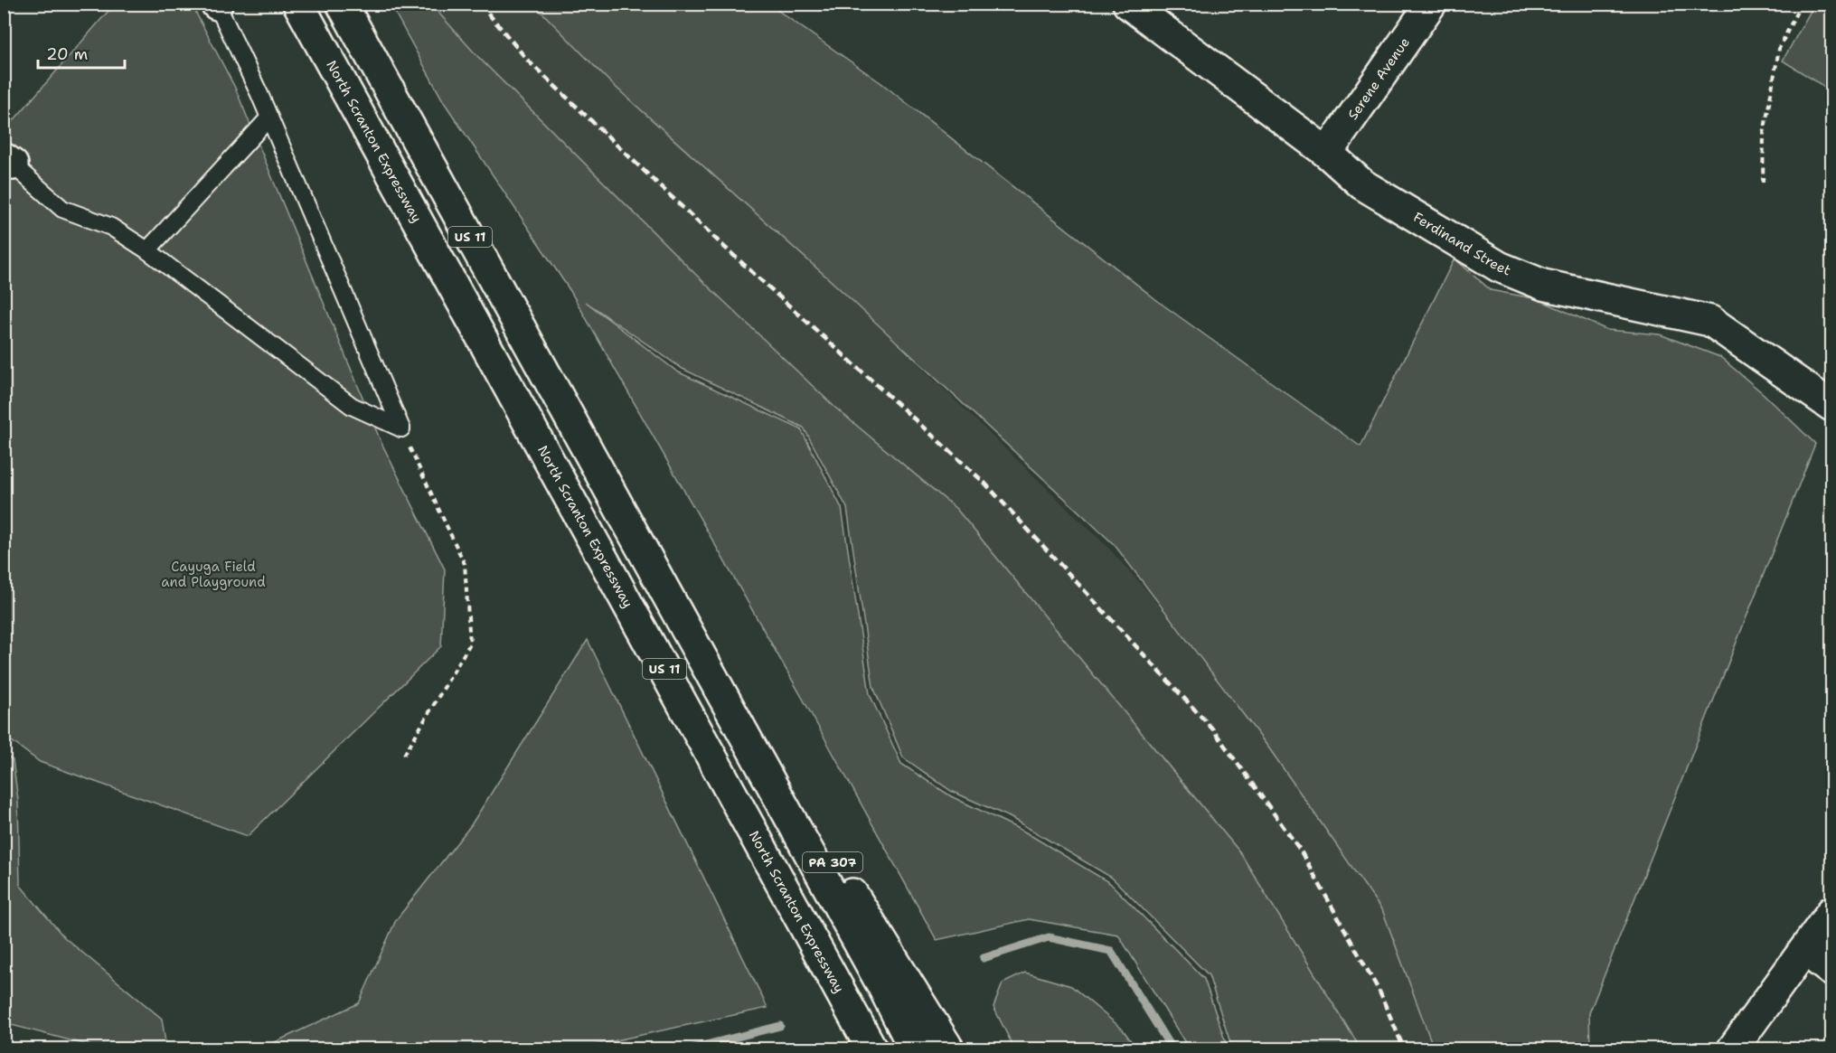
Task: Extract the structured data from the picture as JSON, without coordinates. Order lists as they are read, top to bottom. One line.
{"streets":{"main road":["Serene Avenue","North Scranton Expressway","US 11","Ferdinand Street","PA 307"]},"crossings":[["Serene Avenue","Ferdinand Street"],["US 11","PA 307"]],"parks":["Cayuga Field and Playground"],"scale_bar":"20 m"}
